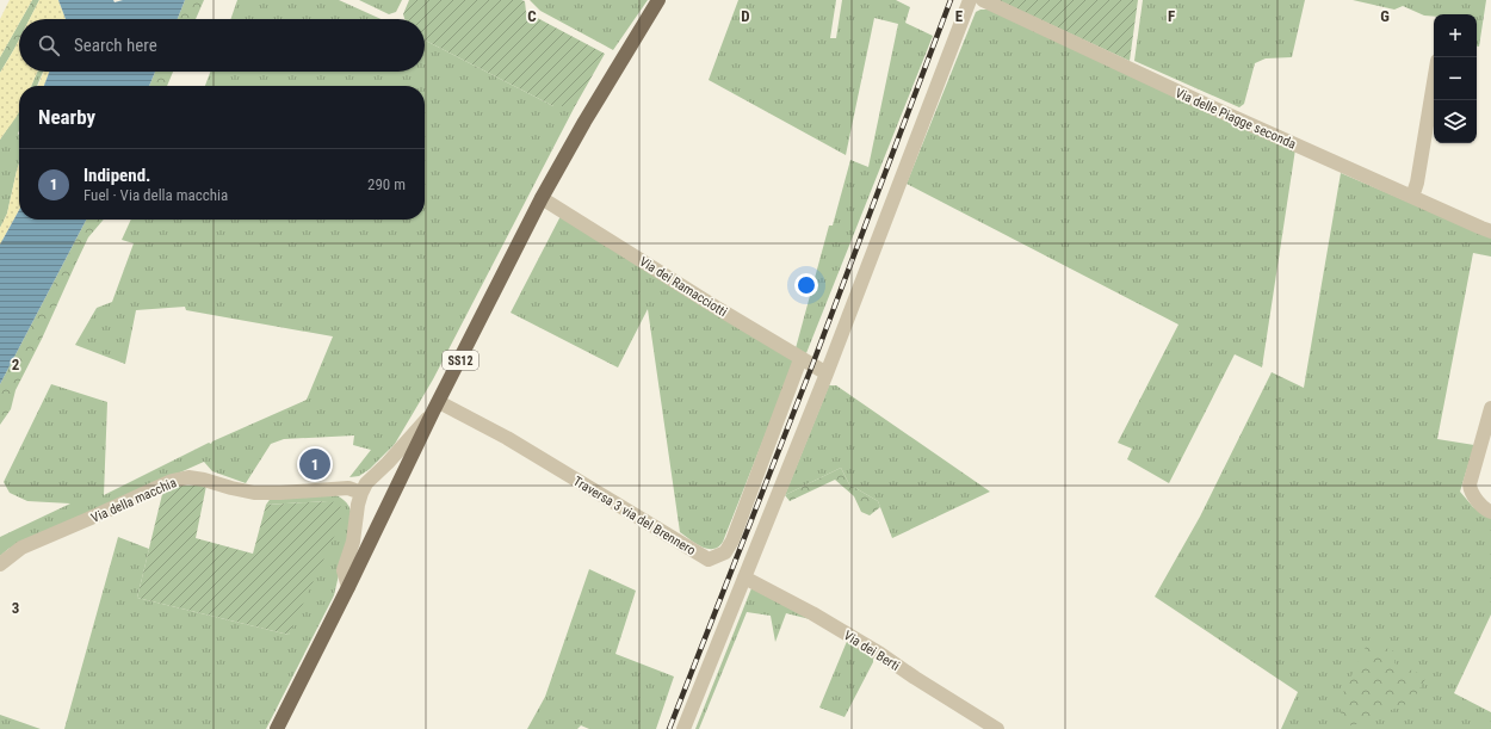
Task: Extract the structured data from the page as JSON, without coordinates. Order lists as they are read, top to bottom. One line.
{"streets":{"main road":["SS12"],"street":["Via delle Piagge seconda","Via dei Ramacciotti","Via della macchia","Traversa 3 via del Brennero","Via dei Berti"]},"crossings":[["Via dei Ramacciotti","SS12"],["Via dei Ramacciotti","Traversa 3 via del Brennero"],["SS12","Traversa 3 via del Brennero"]],"page":{"map_buttons":["+","−"],"search":"Search here","heading":"Nearby","list":[{"mark":"1","name":"Indipend.","note":"Fuel · Via della macchia","value":"290 m"}],"pins":"1"},"grid":{"columns":["C","D","E","F","G"],"rows":["2","3"]}}
